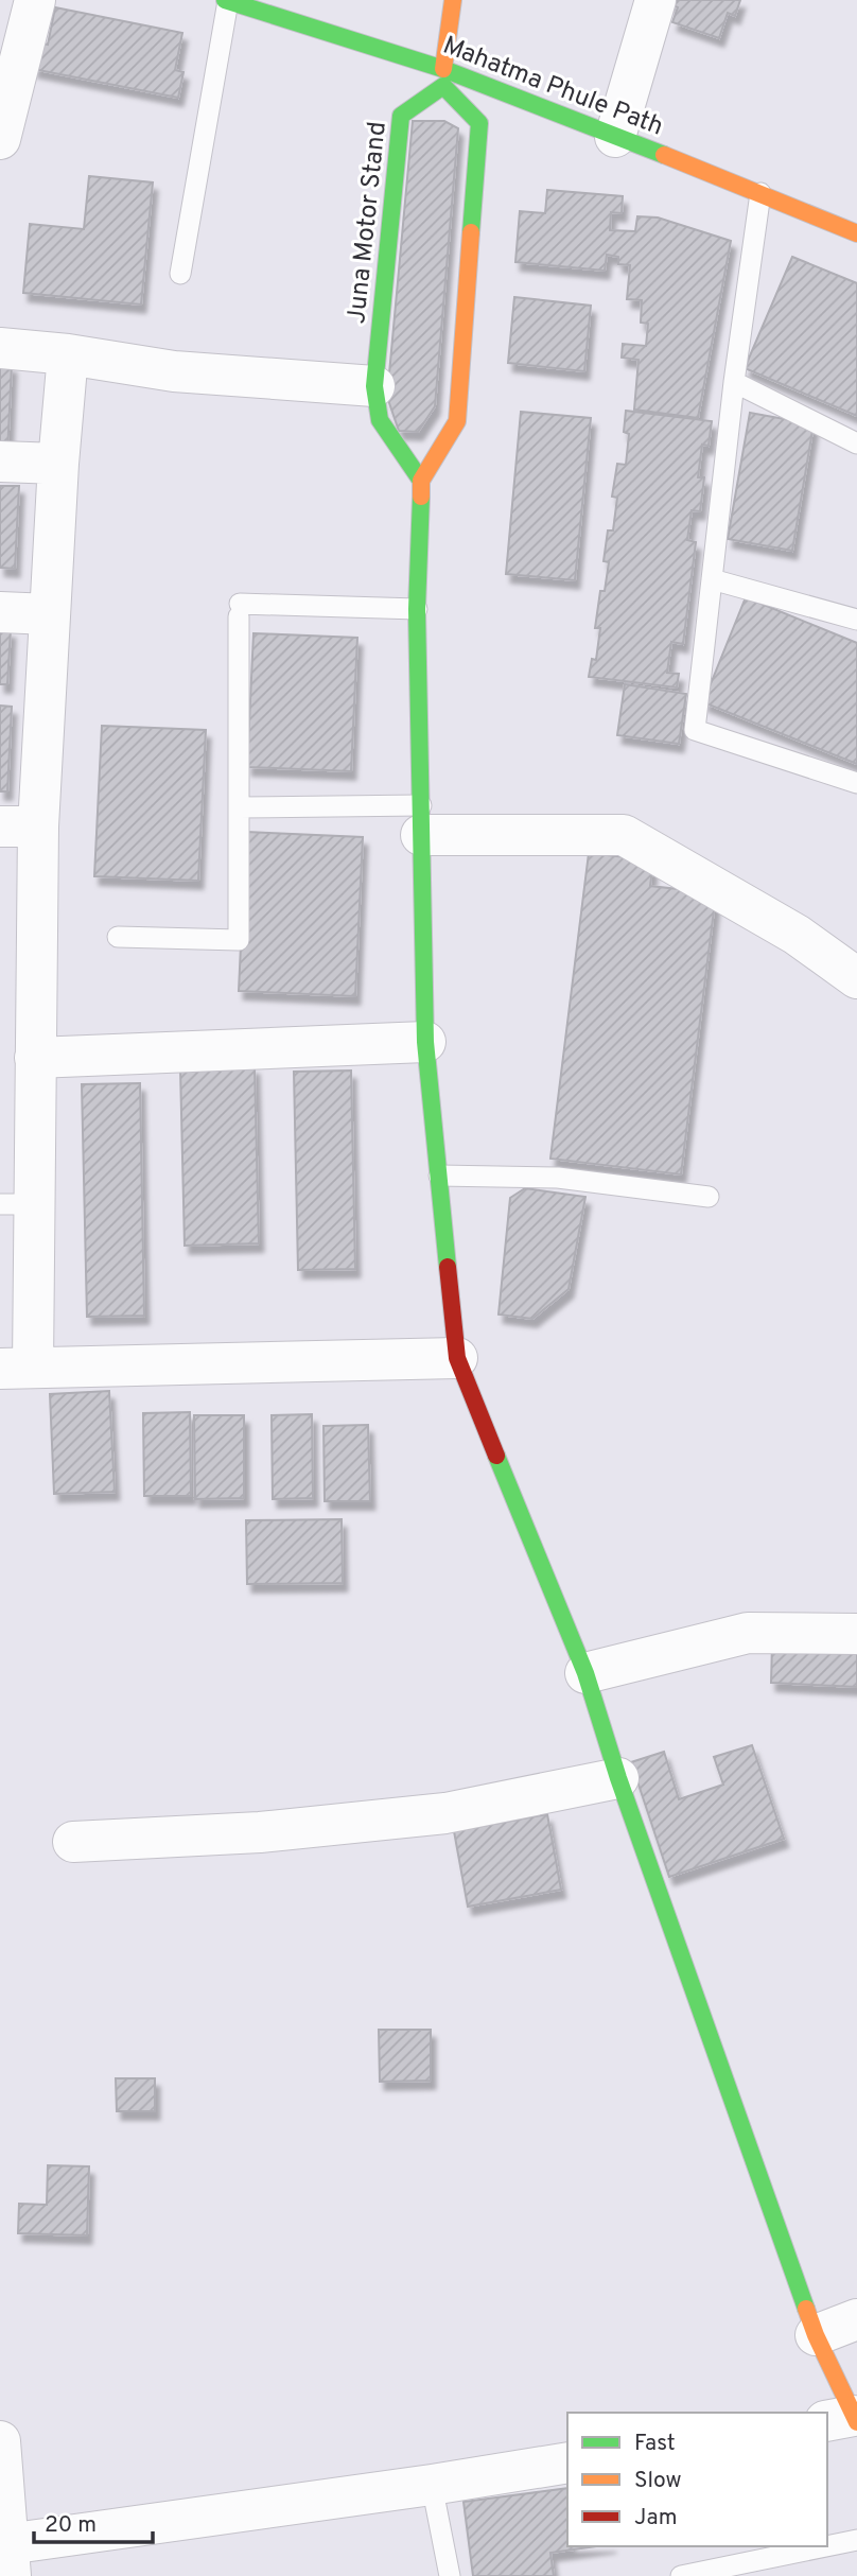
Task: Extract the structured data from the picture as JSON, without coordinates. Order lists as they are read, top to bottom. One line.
{"streets":{"street":["Mahatma Phule Path","Juna Motor Stand"]},"crossings":[["Mahatma Phule Path","Juna Motor Stand"]],"legend":["Fast","Slow","Jam"],"scale_bar":"20 m"}
